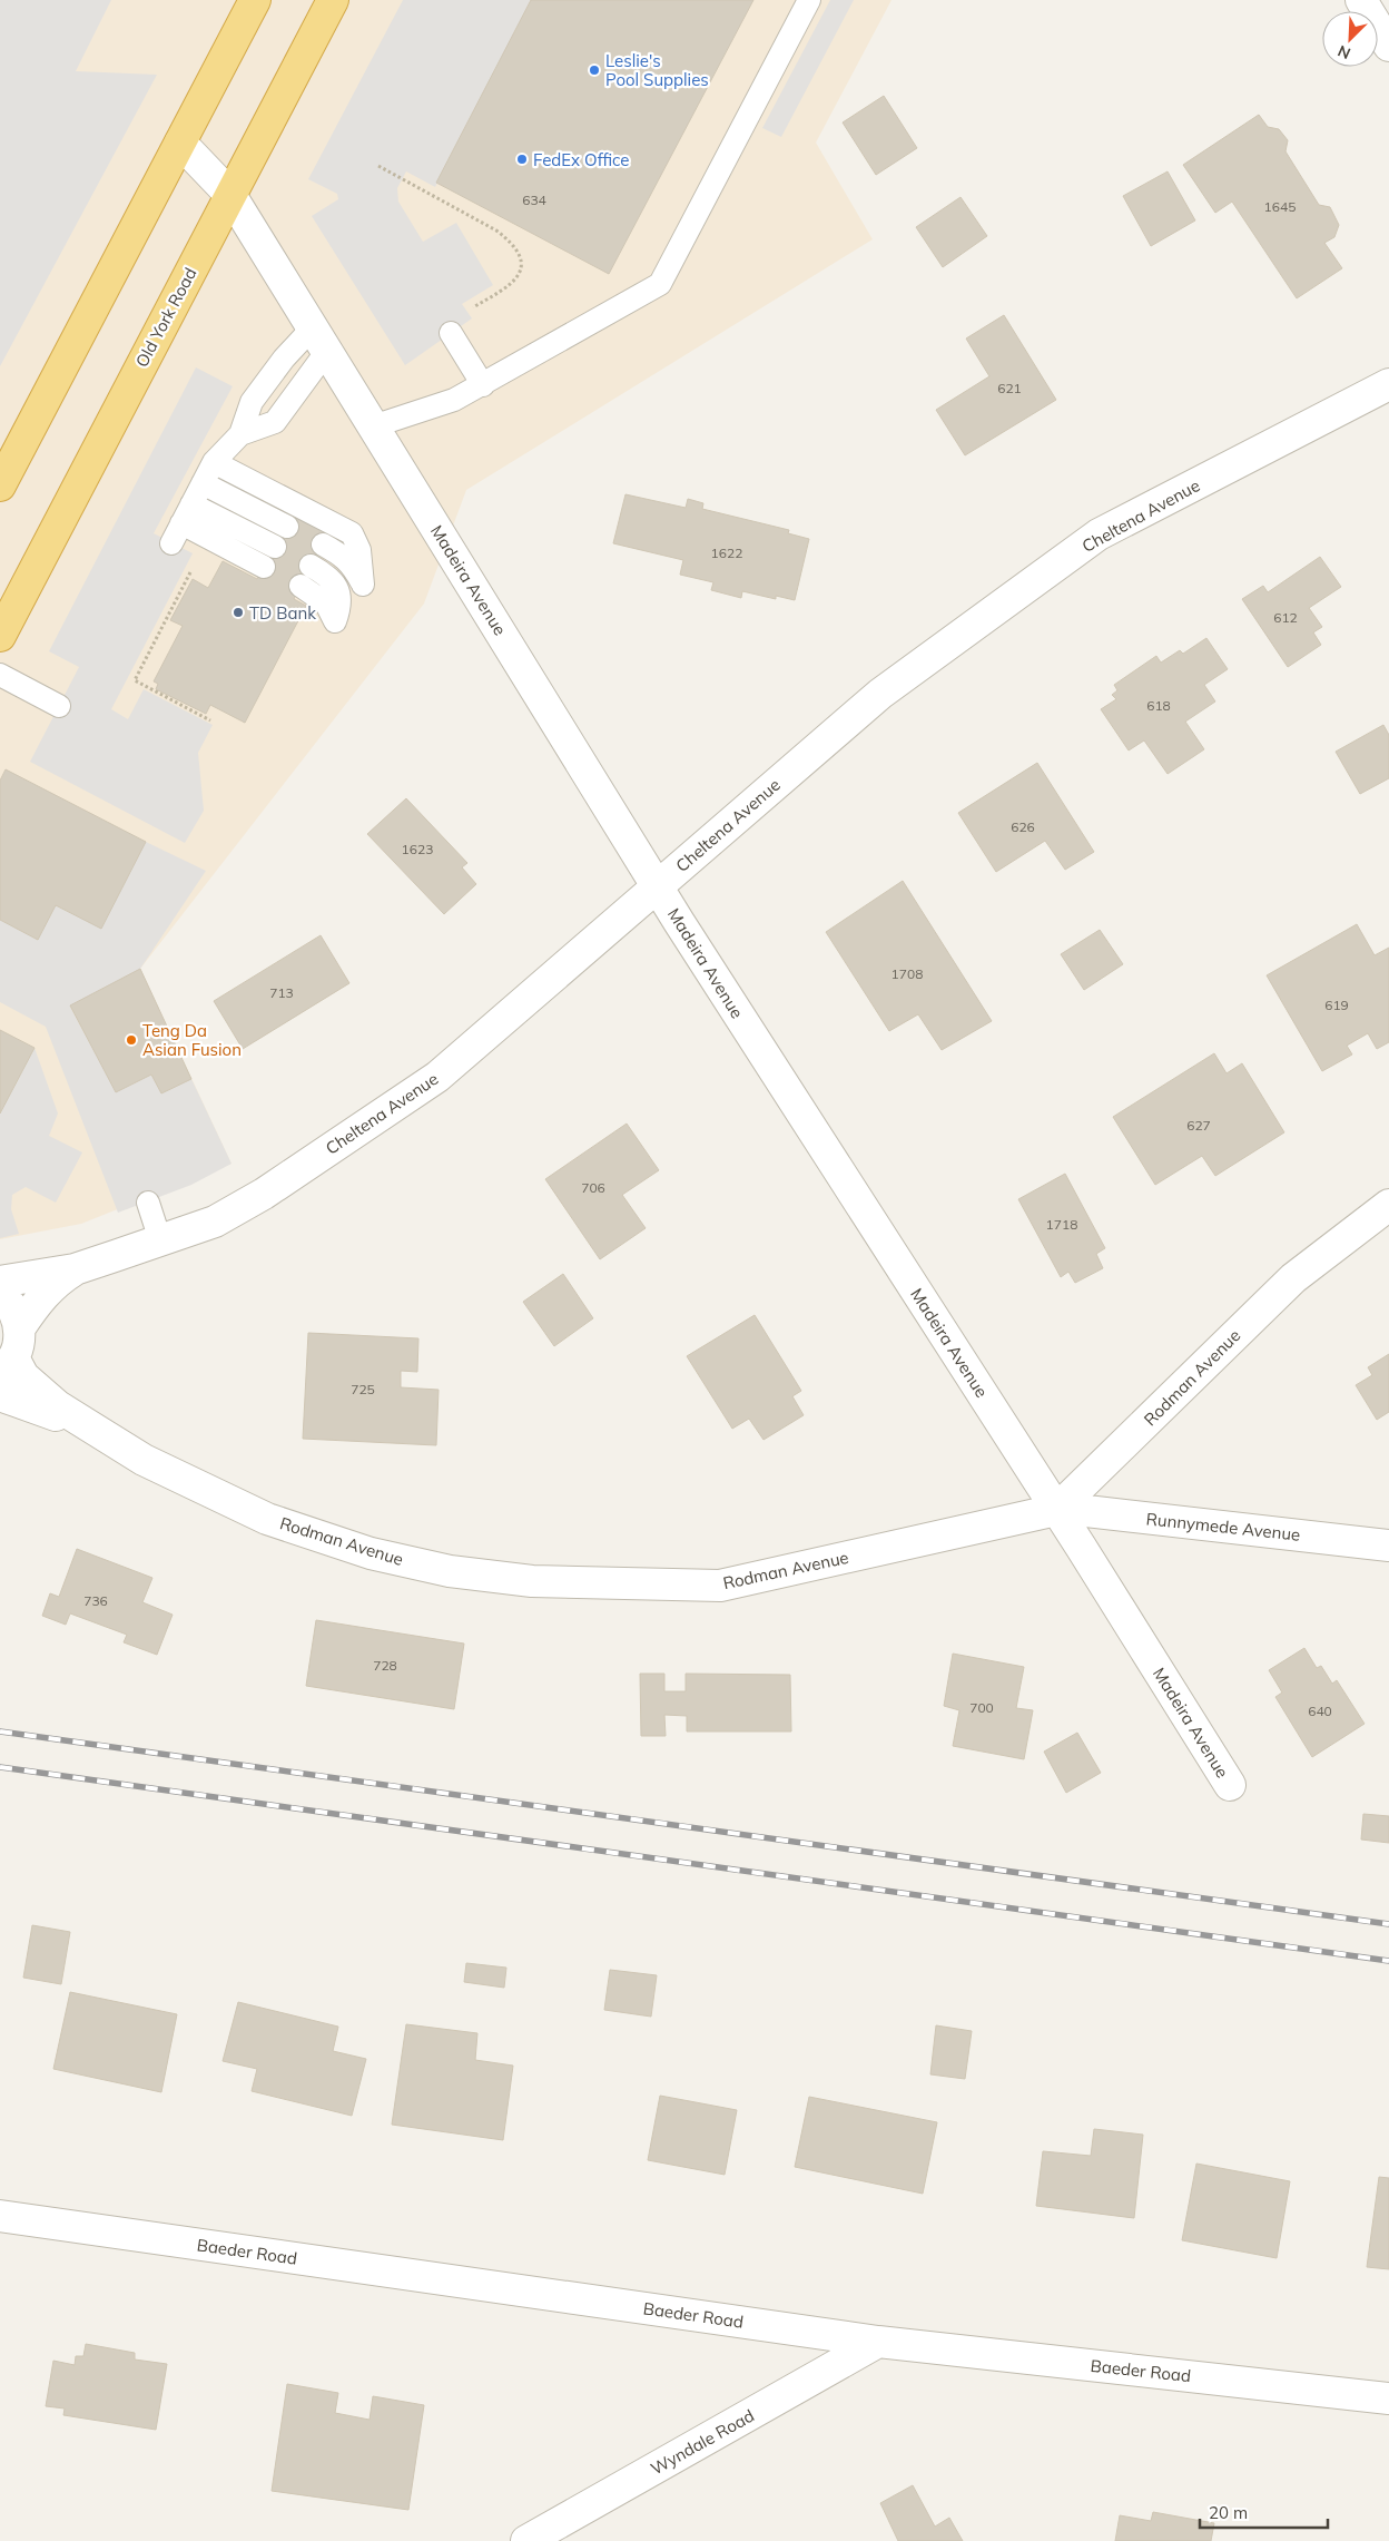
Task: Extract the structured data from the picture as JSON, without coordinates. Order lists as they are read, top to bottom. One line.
{"streets":{"highway":["Old York Road"],"street":["Cheltena Avenue","Madeira Avenue","Rodman Avenue","Runnymede Avenue","Baeder Road","Wyndale Road"]},"crossings":[["Old York Road","Madeira Avenue"],["Cheltena Avenue","Madeira Avenue"],["Madeira Avenue","Rodman Avenue"],["Madeira Avenue","Runnymede Avenue"],["Rodman Avenue","Runnymede Avenue"],["Baeder Road","Wyndale Road"]],"places":["Leslie's Pool Supplies","FedEx Office","TD Bank","Teng Da Asian Fusion"],"house_numbers":["634","1645","621","1622","612","618","626","1623","1708","713","619","627","706","1718","725","736","728","700","640"],"scale_bar":"20 m","north":"bottom left"}
